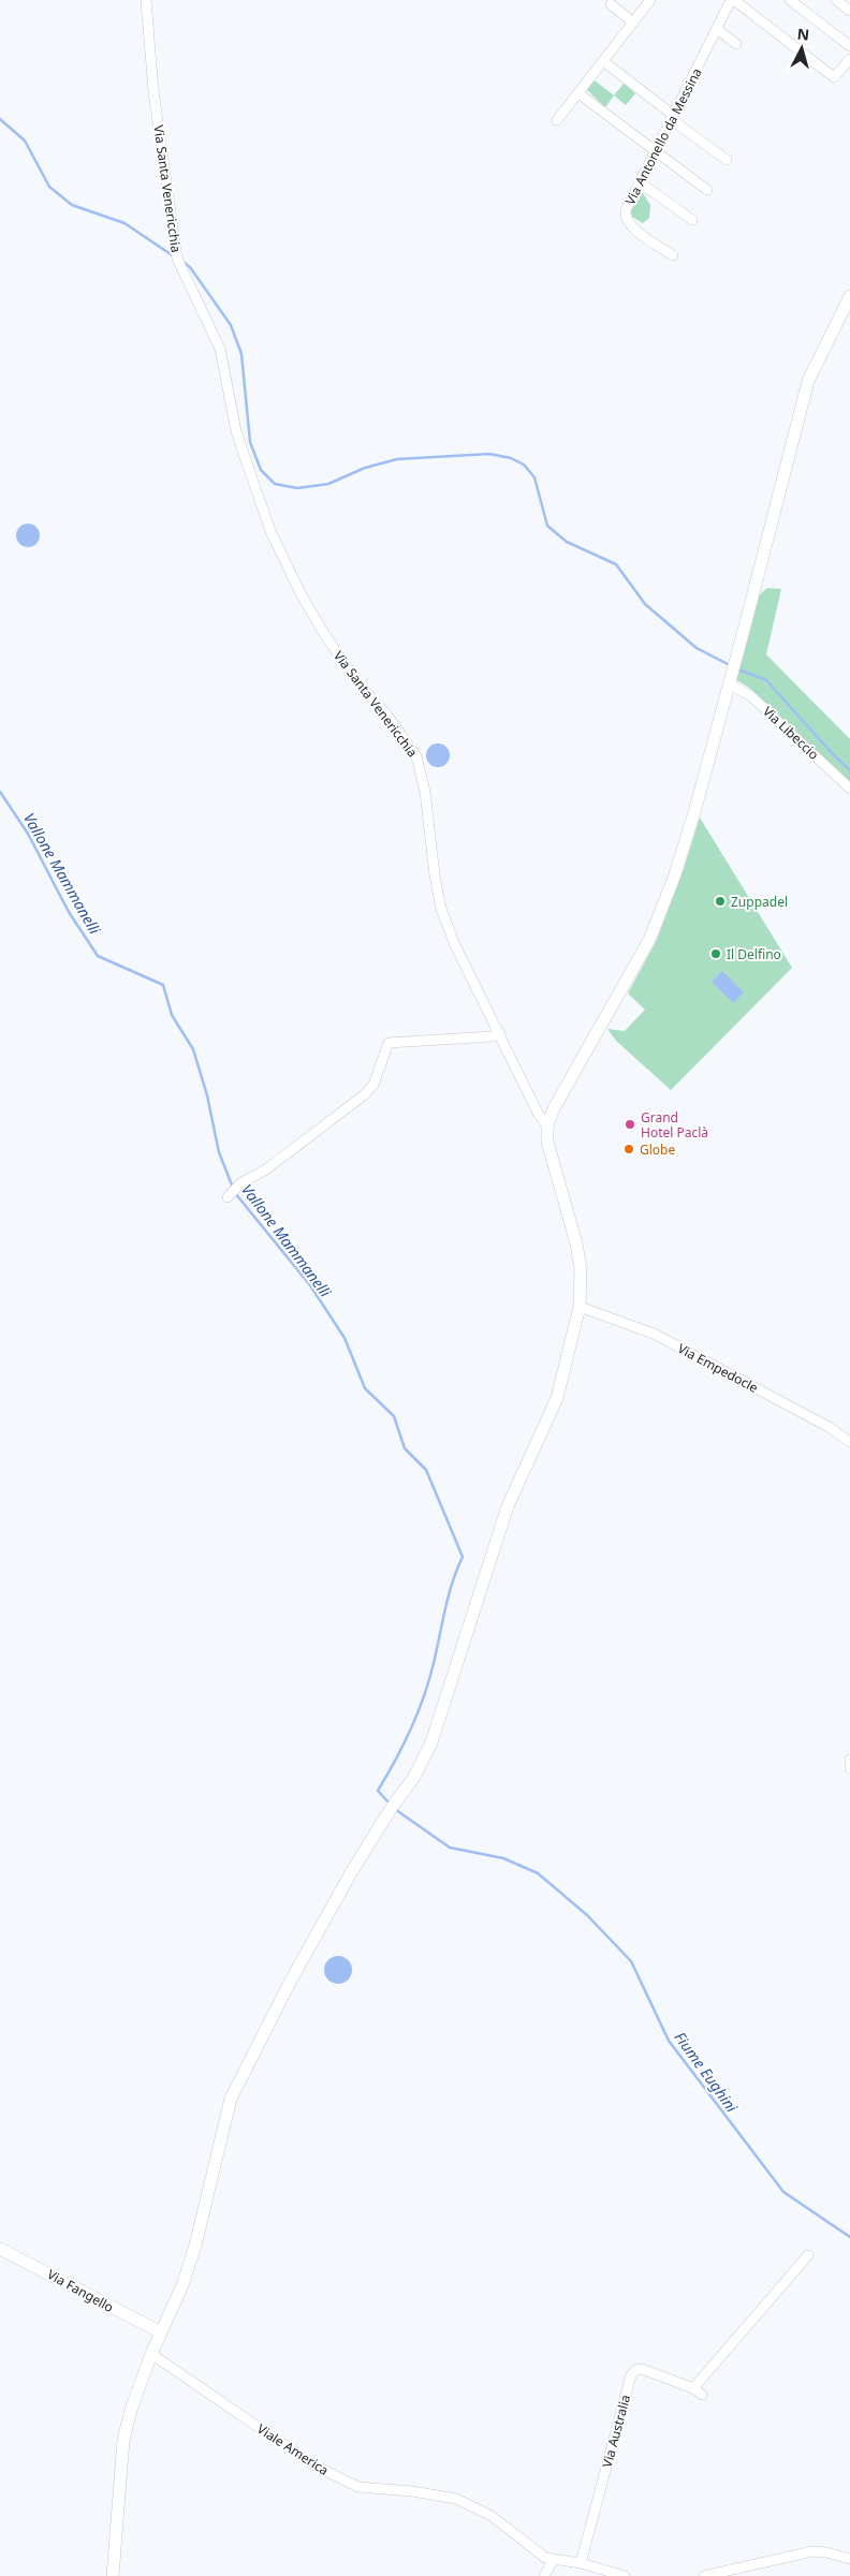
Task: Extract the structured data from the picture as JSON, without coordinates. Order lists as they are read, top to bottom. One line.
{"streets":{"street":["Via Antonello da Messina","Via Santa Venericchia","Via Libeccio","Via Empedocle","Via Fangello","Via Australia","Viale America"]},"crossings":[["Via Australia","Viale America"]],"water":["Vallone Mammanelli","Fiume Eughini"],"places":["Zuppadel","Il Delfino","Grand Hotel Paclà","Globe"],"north":"top"}
